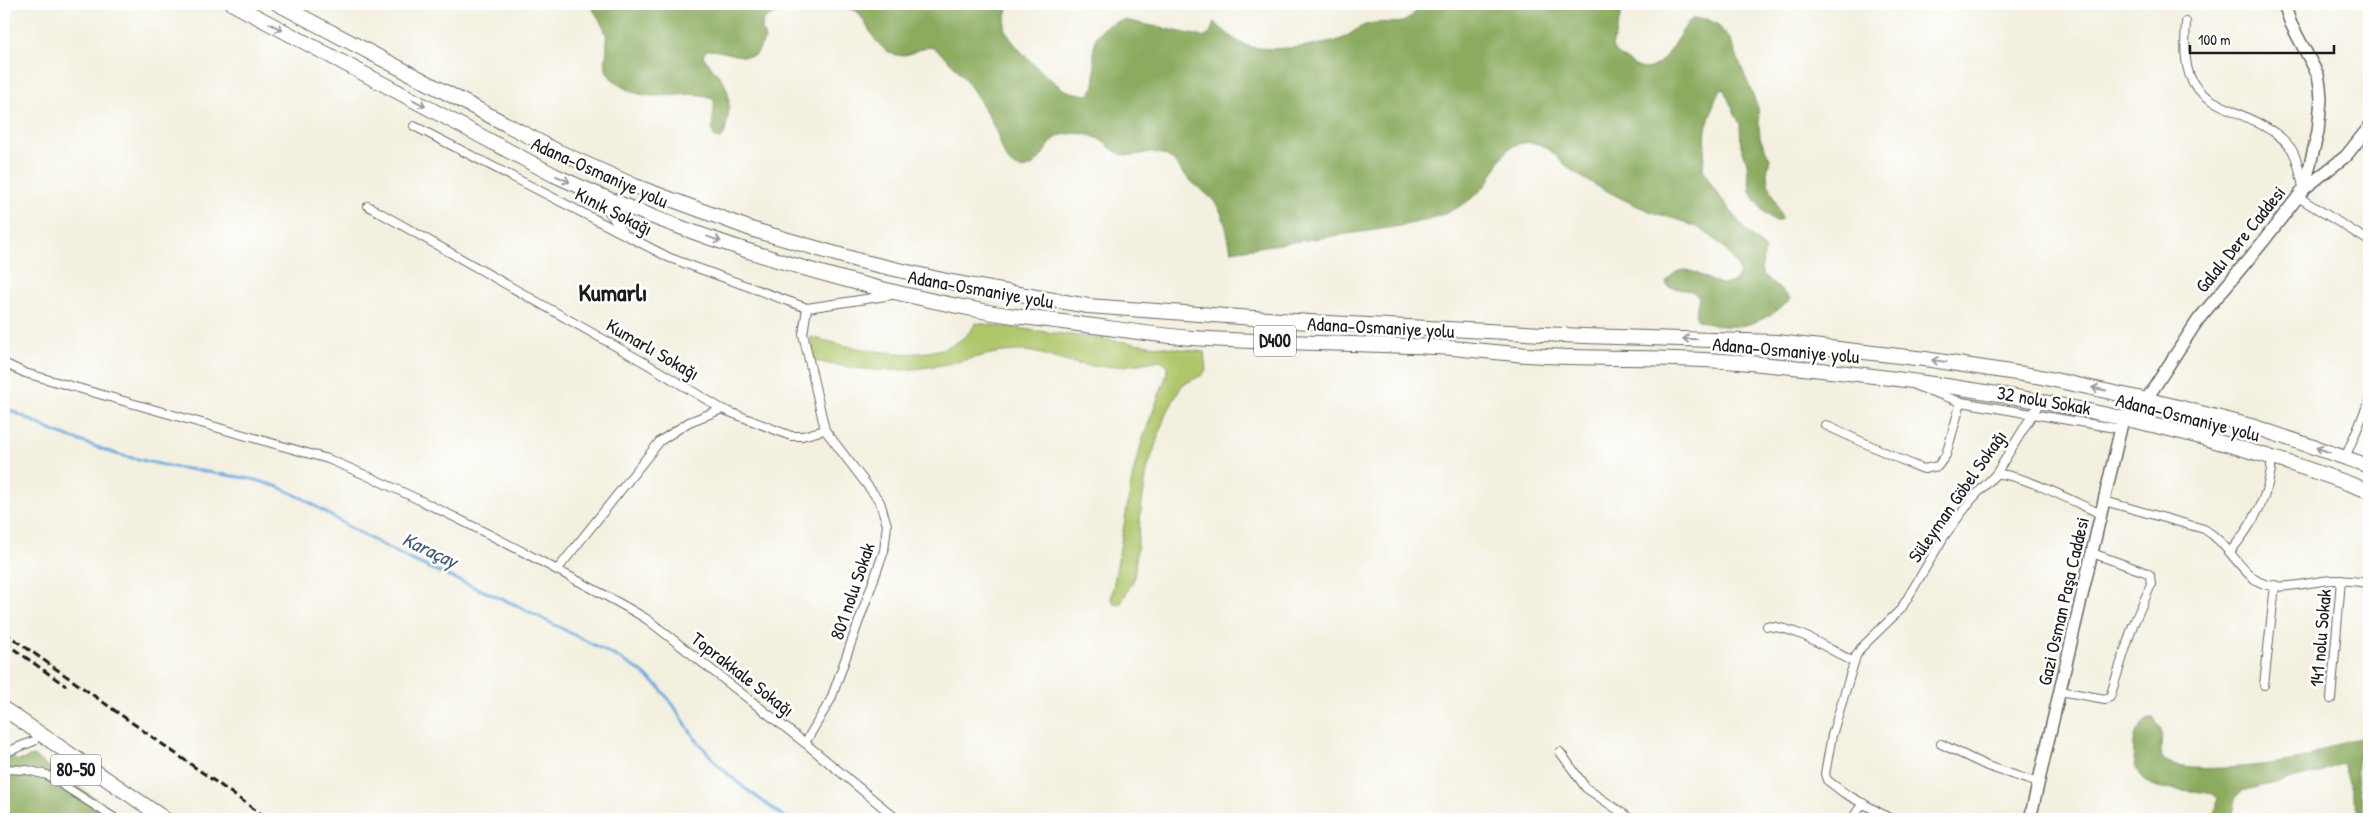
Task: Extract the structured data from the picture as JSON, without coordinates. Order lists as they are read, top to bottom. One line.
{"streets":{"highway":["Adana-Osmaniye yolu","D400","80-50"],"street":["Kınık Sokağı","Galalı Dere Caddesi","Kumarlı Sokağı","32 nolu Sokak","Süleyman Göbel Sokağı","801 nolu Sokak","Gazi Osman Paşa Caddesi","141 nolu Sokak","Toprakkale Sokağı"]},"crossings":[["Adana-Osmaniye yolu","Kınık Sokağı"],["Adana-Osmaniye yolu","Galalı Dere Caddesi"],["Adana-Osmaniye yolu","32 nolu Sokak"],["Adana-Osmaniye yolu","Süleyman Göbel Sokağı"],["Adana-Osmaniye yolu","Gazi Osman Paşa Caddesi"],["Kumarlı Sokağı","801 nolu Sokak"],["32 nolu Sokak","Süleyman Göbel Sokağı"],["32 nolu Sokak","Gazi Osman Paşa Caddesi"],["801 nolu Sokak","Toprakkale Sokağı"]],"districts":["Kumarlı"],"water":["Karaçay"],"scale_bar":"100 m"}
